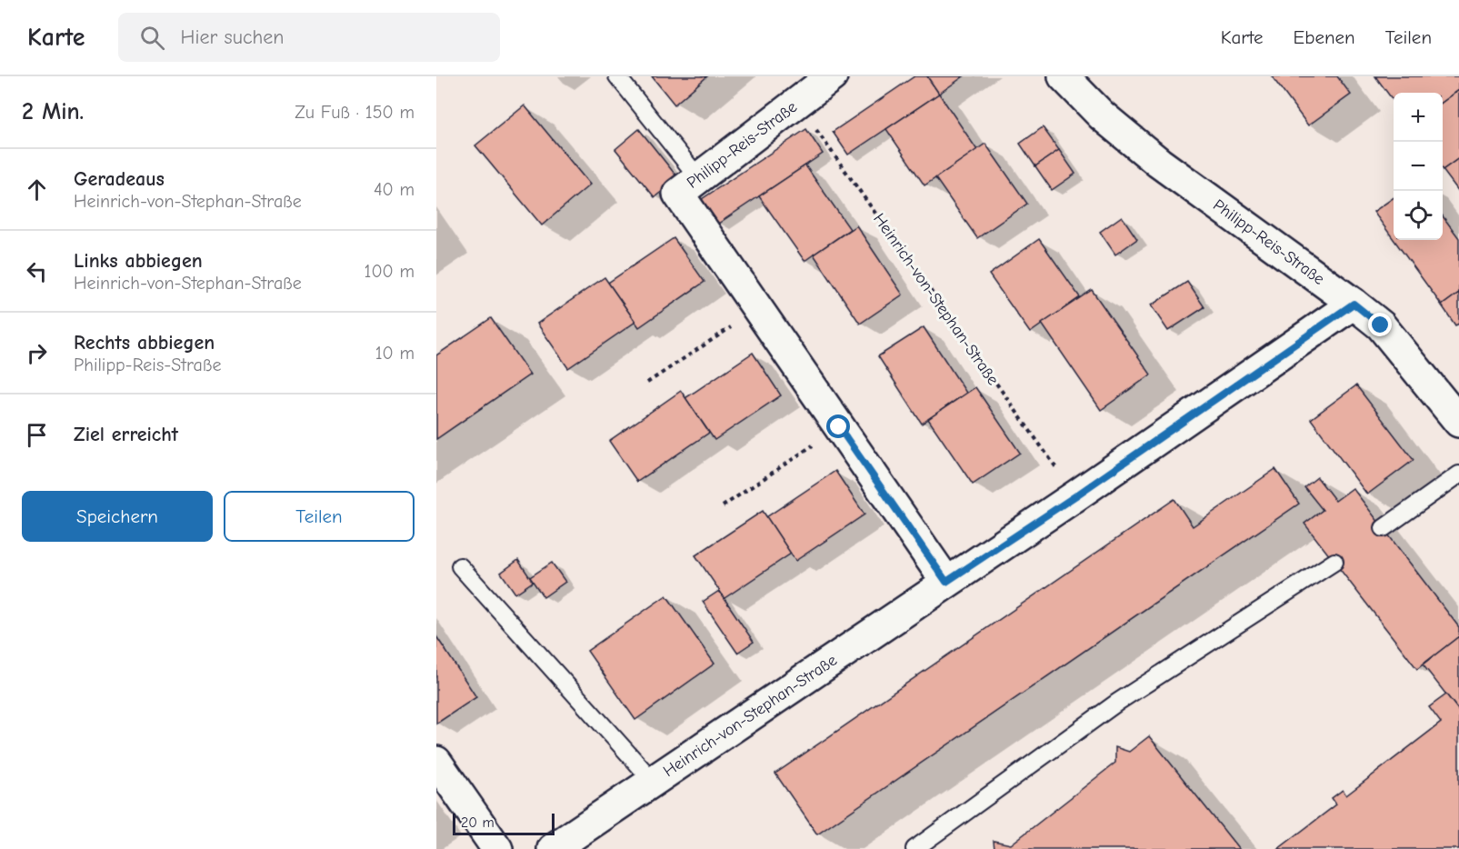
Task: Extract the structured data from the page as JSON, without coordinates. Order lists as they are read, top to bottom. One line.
{"streets":{"street":["Philipp-Reis-Straße","Heinrich-von-Stephan-Straße"]},"crossings":[["Philipp-Reis-Straße","Heinrich-von-Stephan-Straße"]],"scale_bar":"20 m","page":{"header":"Karte","search":"Hier suchen","nav":["Karte","Ebenen","Teilen"],"heading":["2 Min.","Zu Fuß · 150 m"],"map_buttons":["+","−"],"list":[["Geradeaus","Heinrich-von-Stephan-Straße","40 m"],["Links abbiegen","Heinrich-von-Stephan-Straße","100 m"],["Rechts abbiegen","Philipp-Reis-Straße","10 m"],"Ziel erreicht"],"buttons":["Speichern","Teilen"],"scale":"20 m"}}
